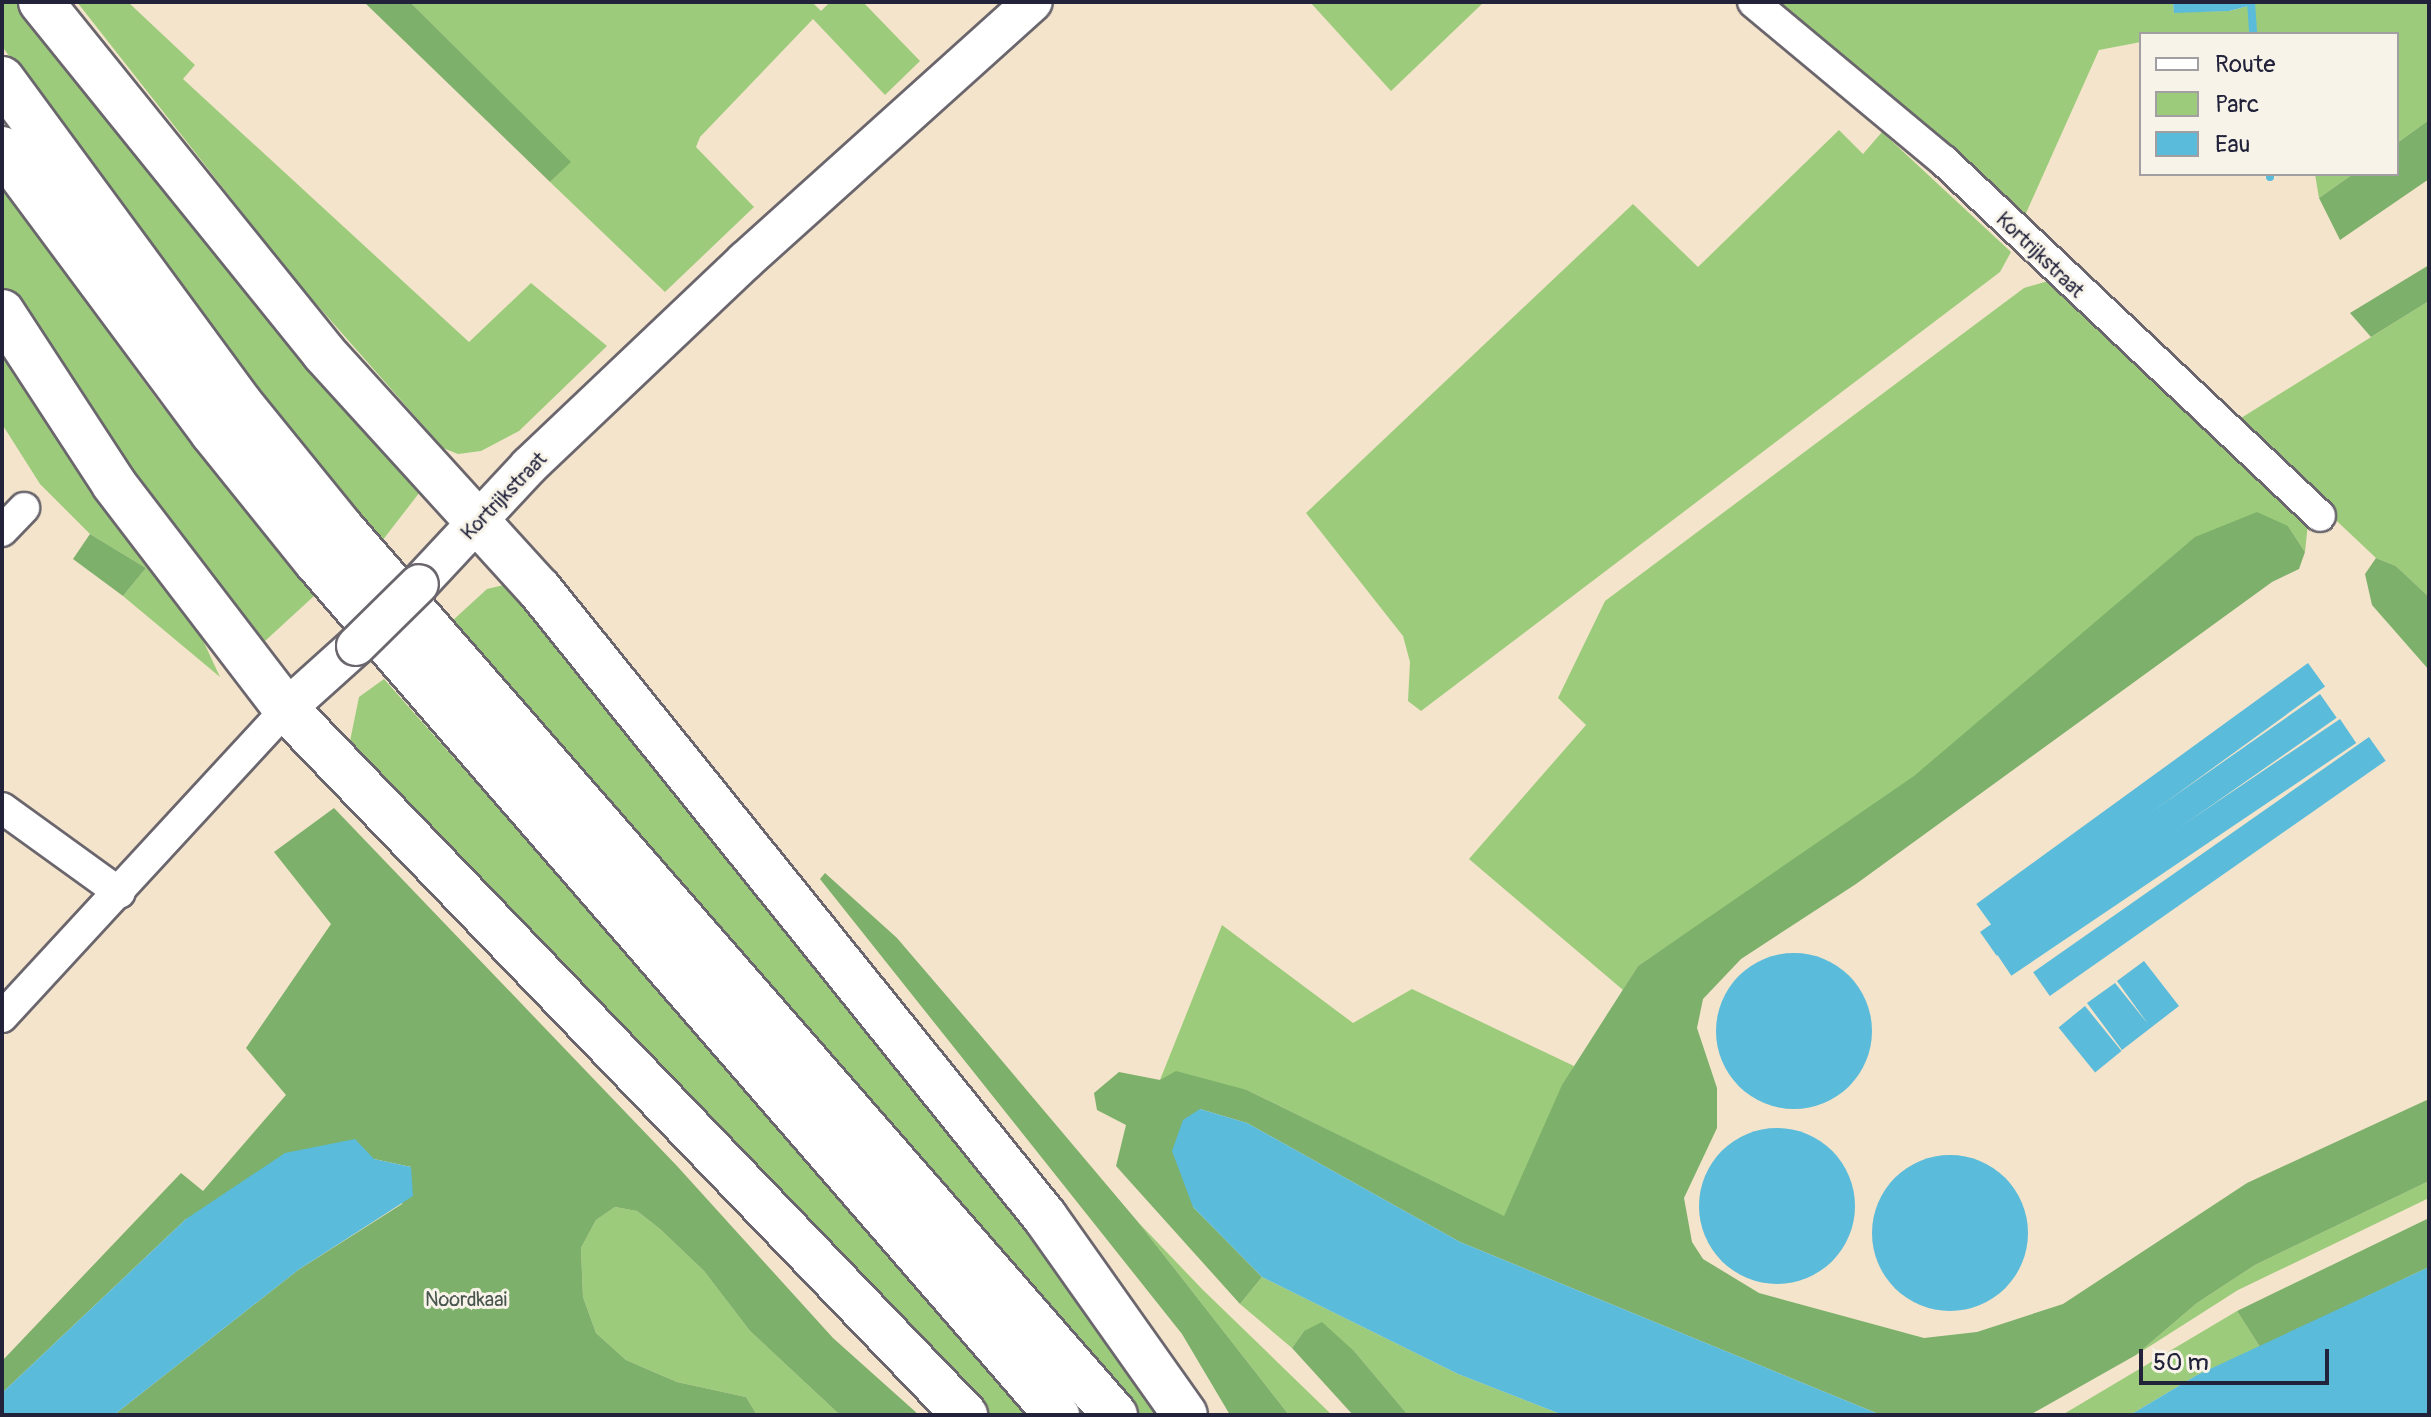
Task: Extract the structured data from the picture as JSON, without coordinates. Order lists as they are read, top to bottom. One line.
{"streets":{"main road":["Kortrijkstraat"]},"parks":["Noordkaai"],"legend":["Route","Parc","Eau"],"scale_bar":"50 m"}
